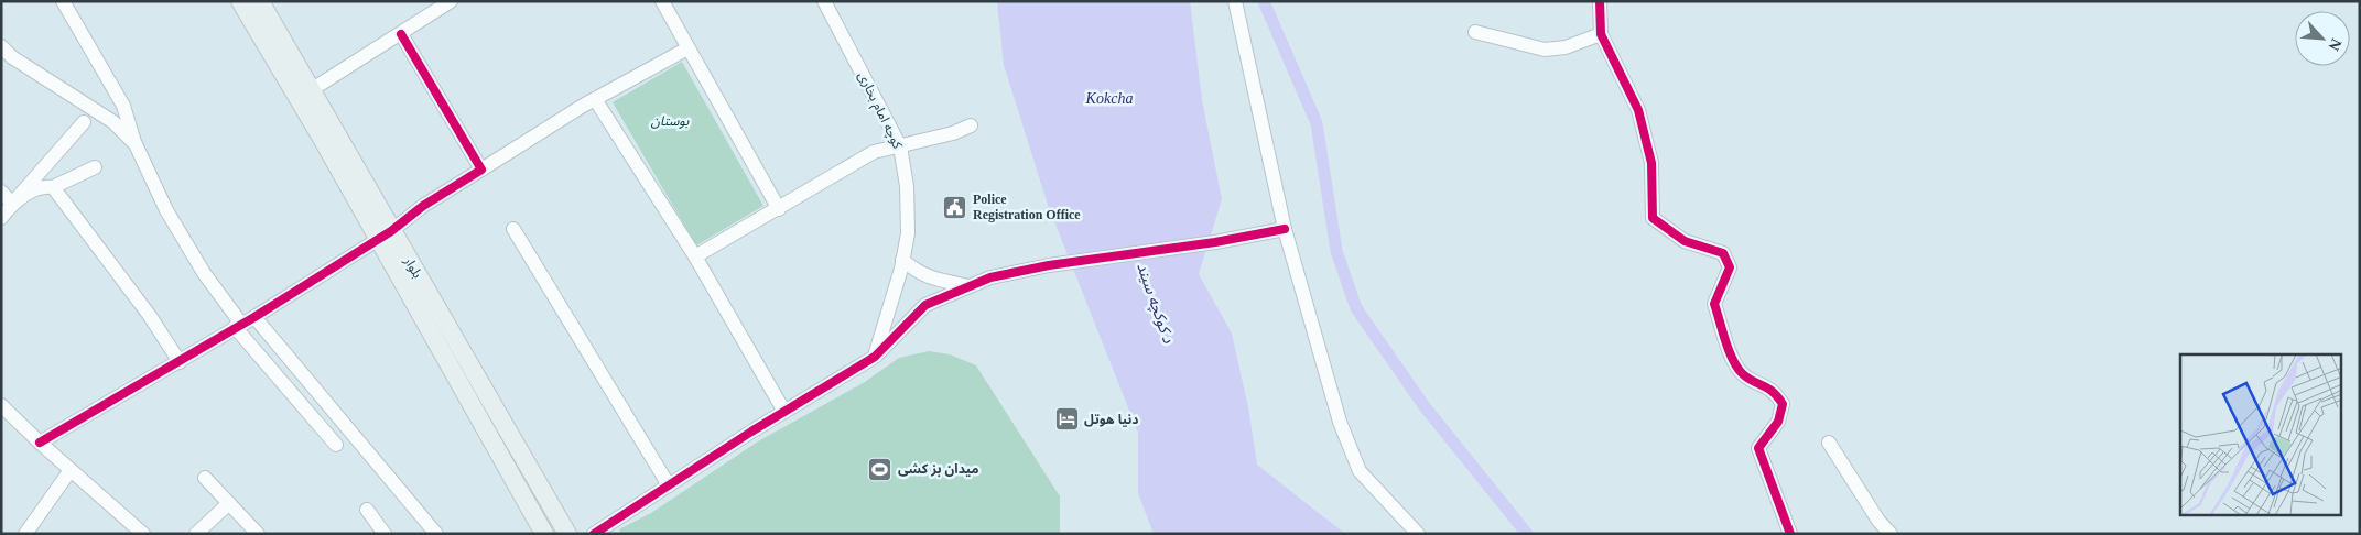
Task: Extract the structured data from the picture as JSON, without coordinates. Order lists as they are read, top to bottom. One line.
{"streets":{"main road":["بلوار"],"street":["کوچه امام بخاری"]},"water":["Kokcha","د کوکچه سیند"],"parks":["بوستان"],"places":{"public building":["Police Registration Office"],"hotel":["دنیا هوتل"],"sports":["میدان بز کشی"]},"north":"bottom right"}
